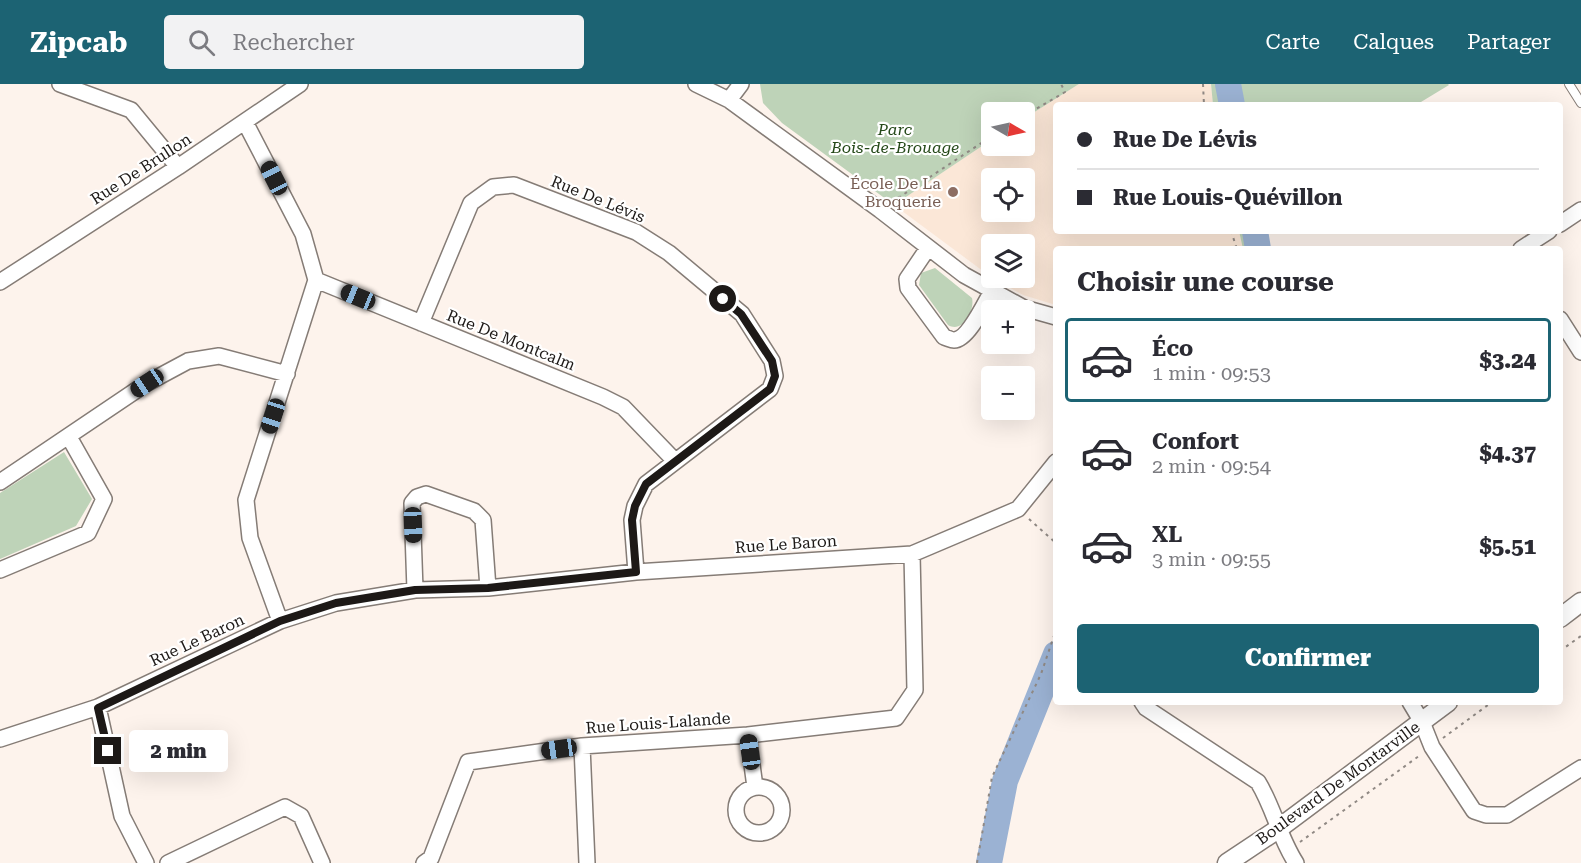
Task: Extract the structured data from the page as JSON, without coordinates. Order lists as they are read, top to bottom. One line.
{"streets":{"street":["Rue De Brullon","Rue De Lévis","Rue De Montcalm","Rue Le Baron","Rue Louis-Lalande","Boulevard De Montarville"]},"crossings":[["Rue De Lévis","Rue De Montcalm"],["Rue De Lévis","Rue Le Baron"],["Rue Le Baron","Rue Louis-Lalande"]],"parks":["Parc Bois-de-Brouage"],"places":["École De La Broquerie"],"north":"right","page":{"header":"Zipcab","search":"Rechercher","nav":["Carte","Calques","Partager"],"map_buttons":["+","−"],"banner":["Rue De Lévis","Rue Louis-Quévillon"],"heading":"Choisir une course","list":[{"name":"Éco","note":"1 min · 09:53","value":"$3.24"},{"name":"Confort","note":"2 min · 09:54","value":"$4.37"},{"name":"XL","note":"3 min · 09:55","value":"$5.51"}],"buttons":"Confirmer","bubble":"2 min"}}
